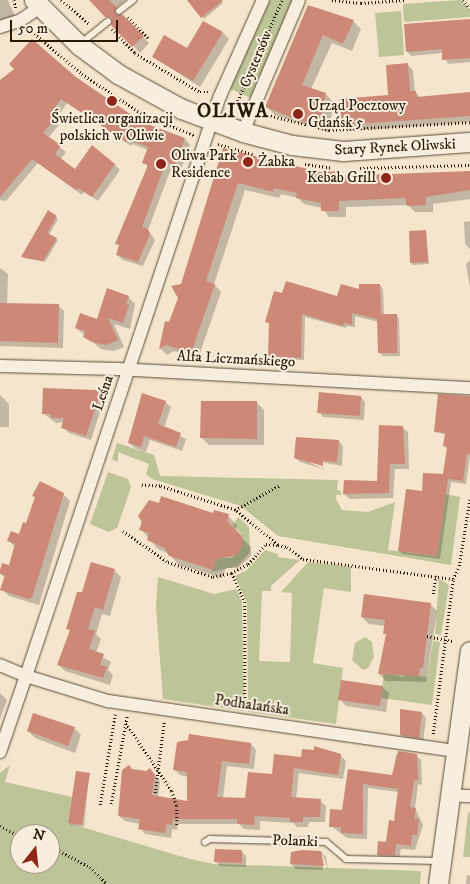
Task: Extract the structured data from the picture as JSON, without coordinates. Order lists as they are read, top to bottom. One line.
{"streets":{"main road":["Stary Rynek Oliwski"],"street":["Cystersów","Alfa Liczmańskiego","Leśna","Podhalańska"],"lane":["Polanki"]},"crossings":[["Cystersów","Stary Rynek Oliwski"],["Cystersów","Leśna"],["Stary Rynek Oliwski","Leśna"],["Alfa Liczmańskiego","Leśna"],["Leśna","Podhalańska"]],"districts":["OLIWA"],"places":["Świetlica organizacji polskich w Oliwie","Urząd Pocztowy Gdańsk 5","Żabka","Oliwa Park Residence","Kebab Grill"],"scale_bar":"50 m","north":"top"}
